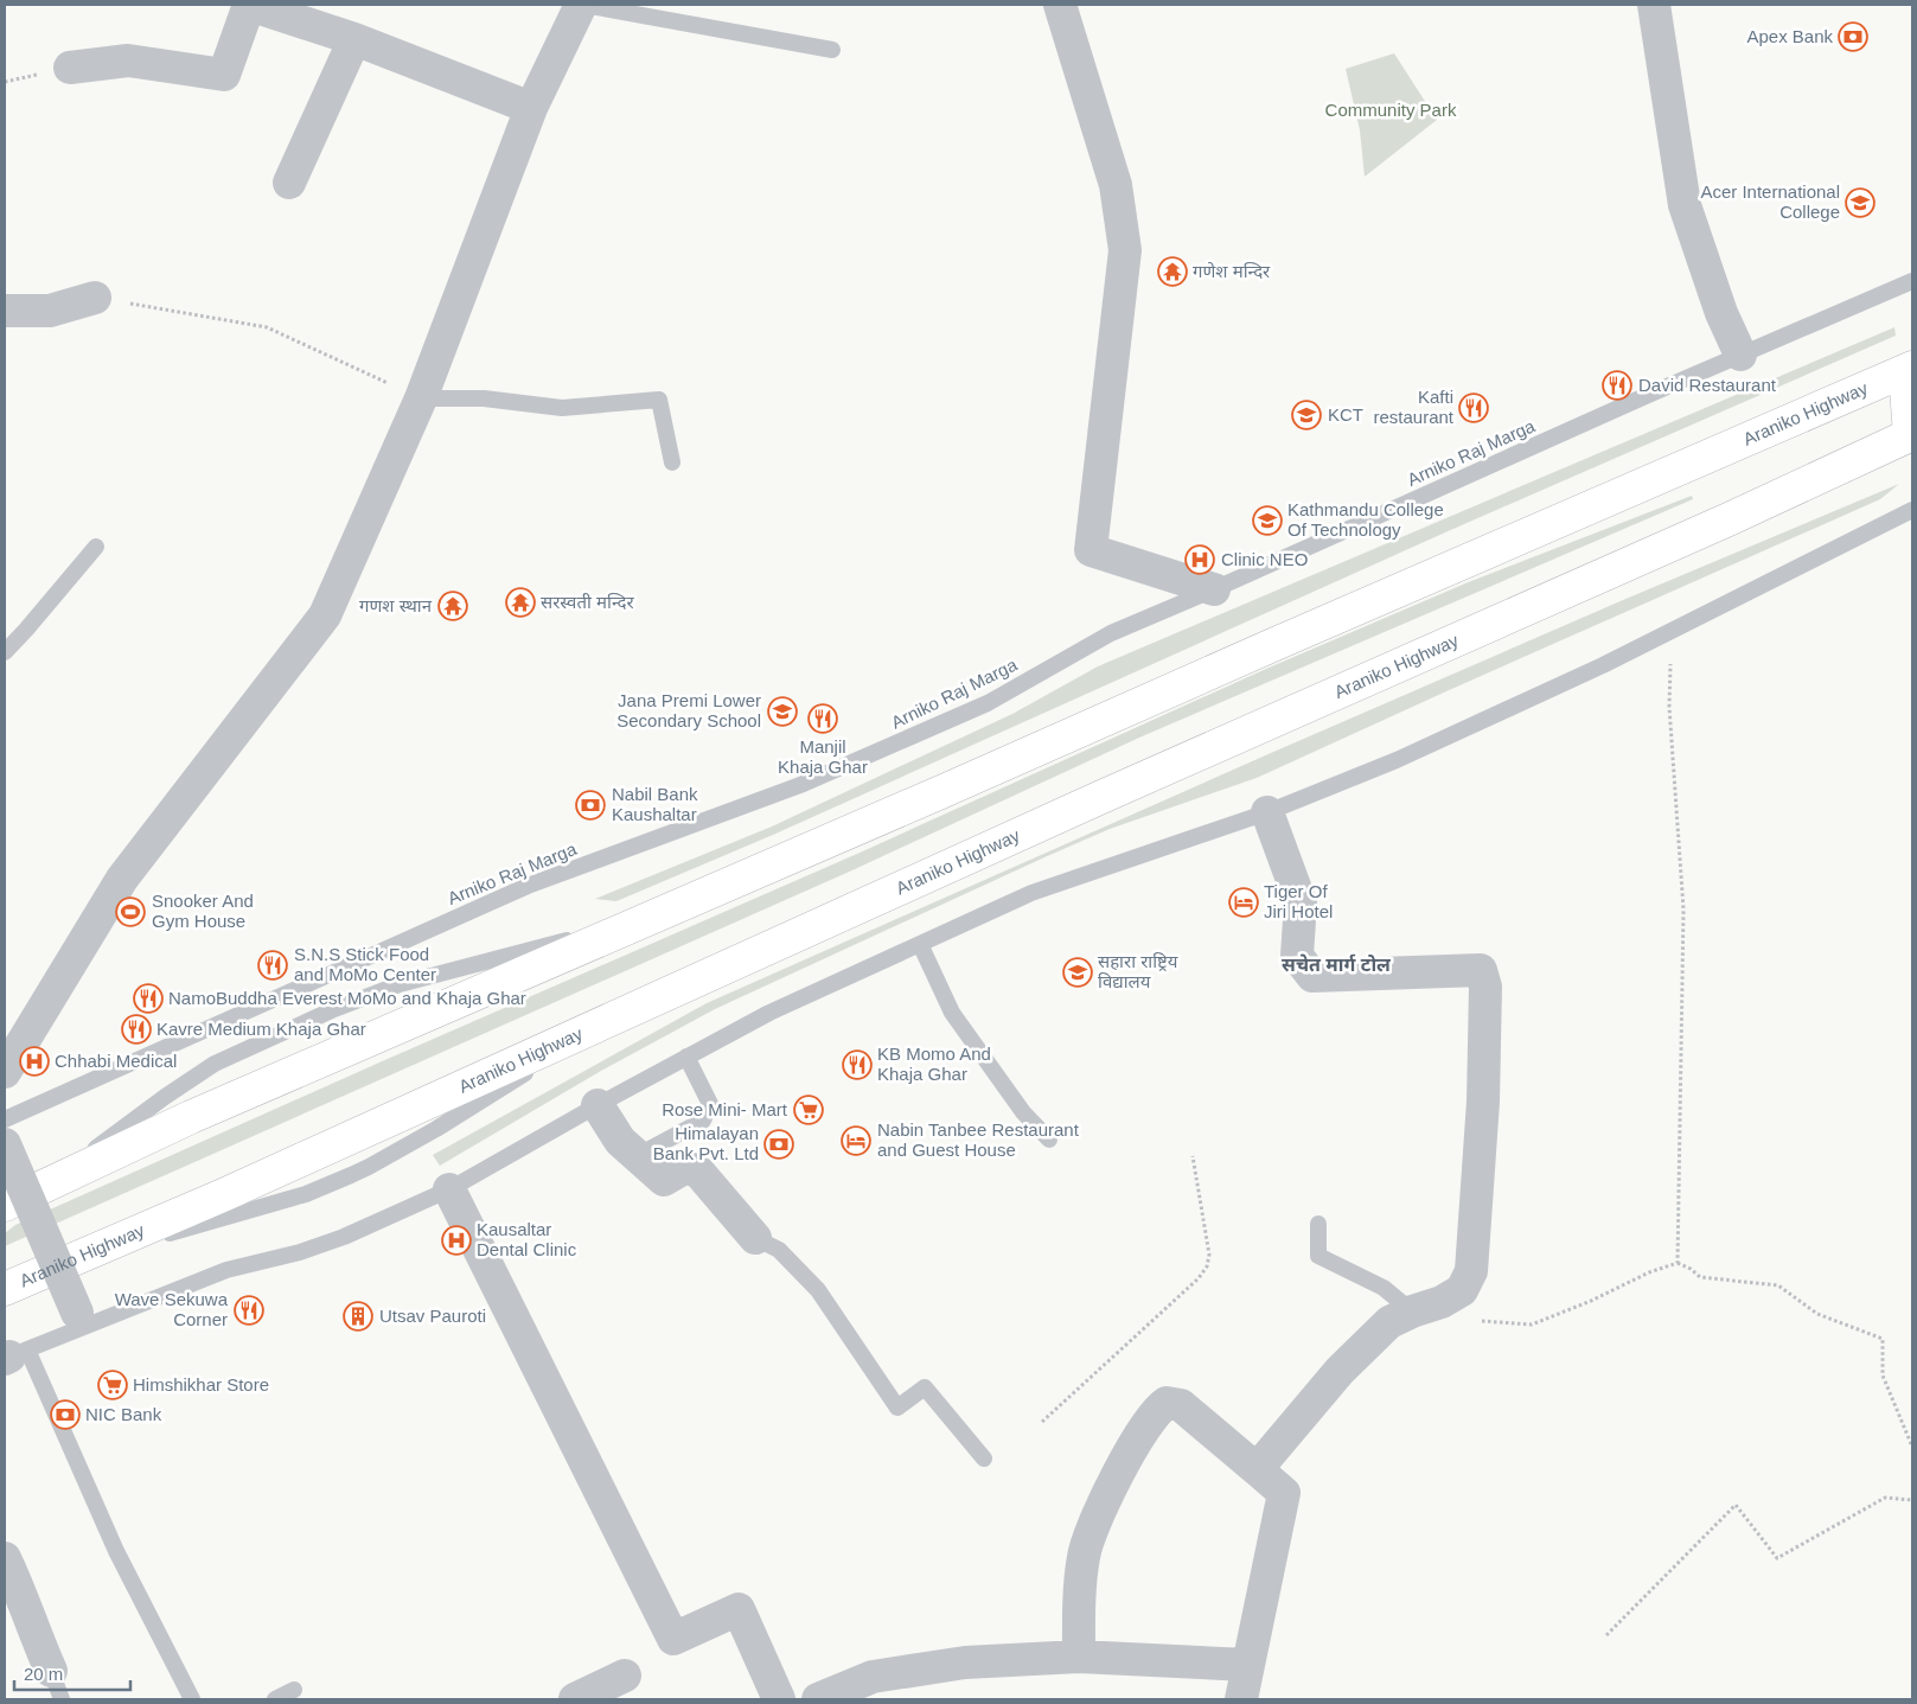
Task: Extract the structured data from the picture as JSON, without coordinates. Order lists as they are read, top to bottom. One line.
{"streets":{"highway":["Araniko Highway"],"lane":["Arniko Raj Marga"]},"districts":["सचेत मार्ग टोल"],"parks":["Community Park"],"places":{"bank":["Apex Bank","Nabil Bank Kaushaltar","Himalayan Bank Pvt. Ltd","NIC Bank"],"school or university":["Acer International College","KCT","Kathmandu College Of Technology","Jana Premi Lower Secondary School","सहारा राष्ट्रिय विद्यालय"],"temple":["गणेश मन्दिर","सरस्वती मन्दिर","गणश स्थान"],"restaurant":["David Restaurant","Kafti restaurant","Manjil Khaja Ghar","S.N.S Stick Food and MoMo Center","NamoBuddha Everest MoMo and Khaja Ghar","Kavre Medium Khaja Ghar","KB Momo And Khaja Ghar","Wave Sekuwa Corner"],"hospital":["Clinic NEO","Chhabi Medical","Kausaltar Dental Clinic"],"hotel":["Tiger Of Jiri Hotel","Nabin Tanbee Restaurant and Guest House"],"sports":["Snooker And Gym House"],"supermarket":["Rose Mini- Mart","Himshikhar Store"],"building":["Utsav Pauroti"]},"scale_bar":"20 m"}
